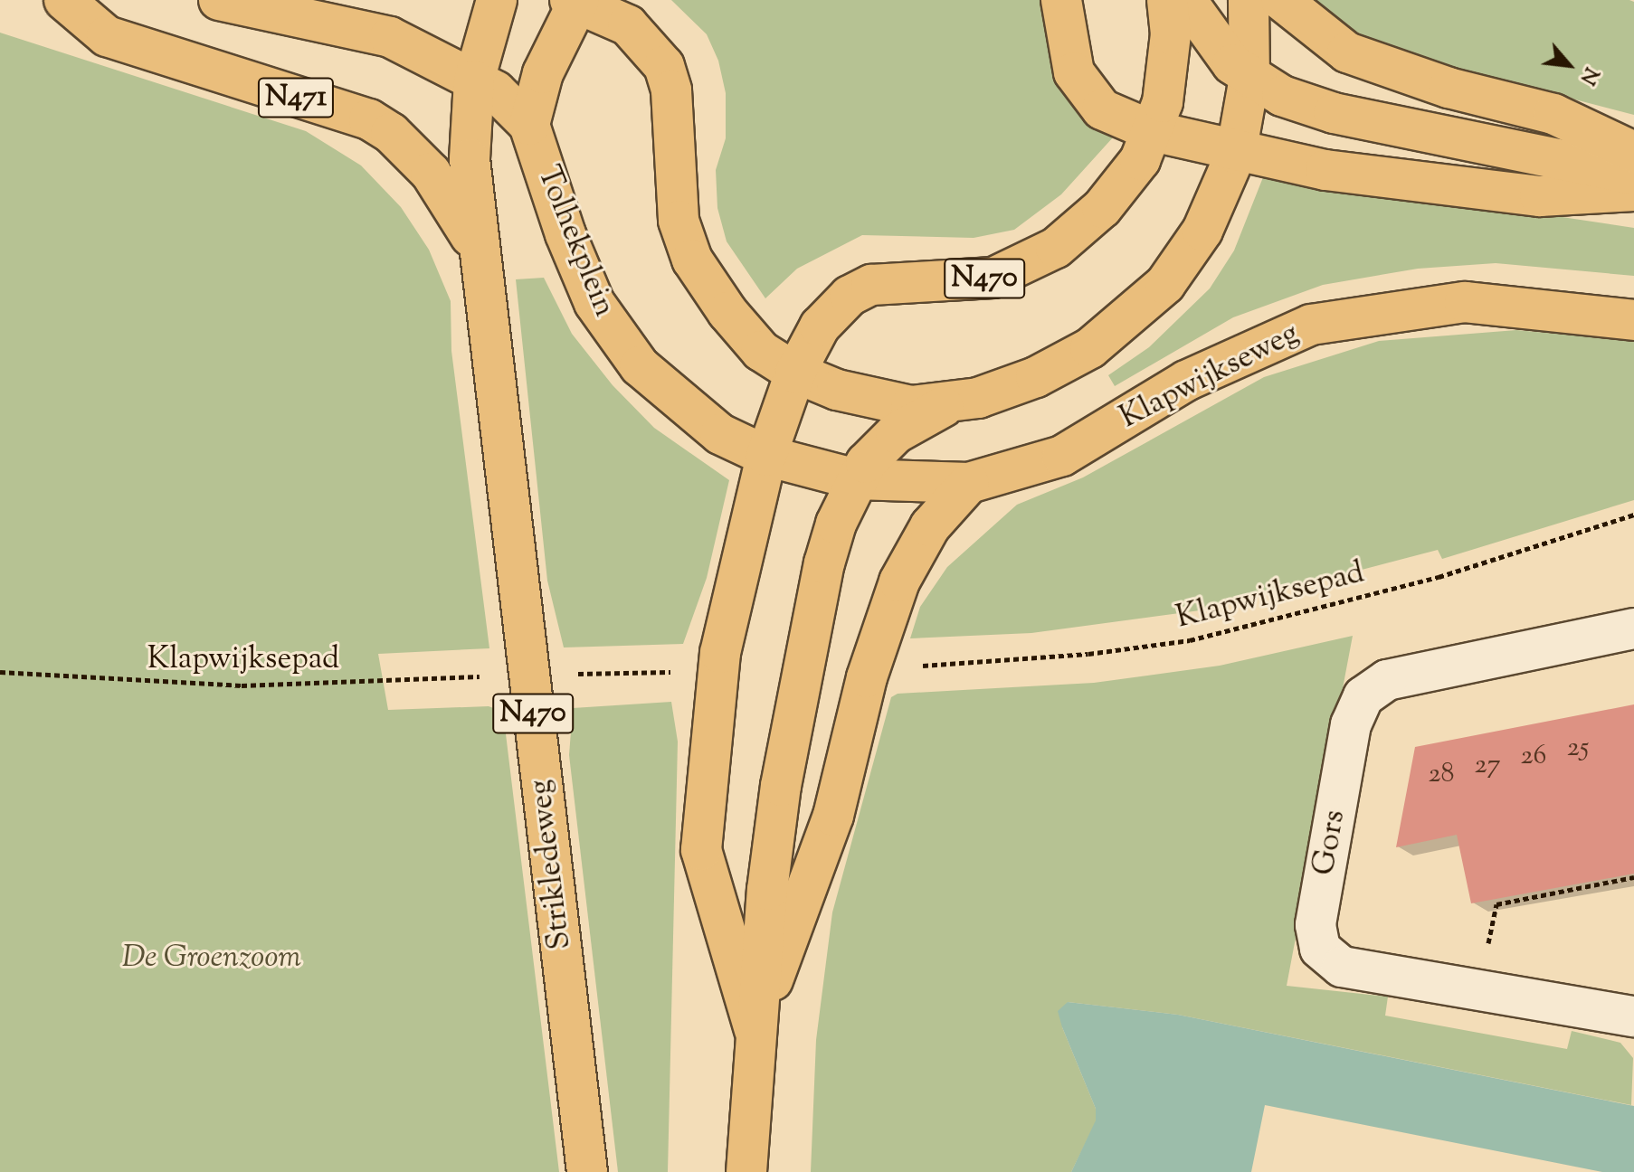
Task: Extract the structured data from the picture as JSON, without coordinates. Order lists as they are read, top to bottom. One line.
{"streets":{"main road":["N471","Tolhekplein","N470","Klapwijkseweg","Strikledeweg"],"street":["Gors"],"path":["Klapwijksepad"]},"crossings":[["N471","Tolhekplein"],["N471","N470"],["N471","Strikledeweg"],["Tolhekplein","N470"],["Tolhekplein","Klapwijkseweg"],["N470","Klapwijkseweg"],["N470","Strikledeweg"]],"parks":["De Groenzoom"],"house_numbers":["25","26","27","28"],"north":"bottom right"}
